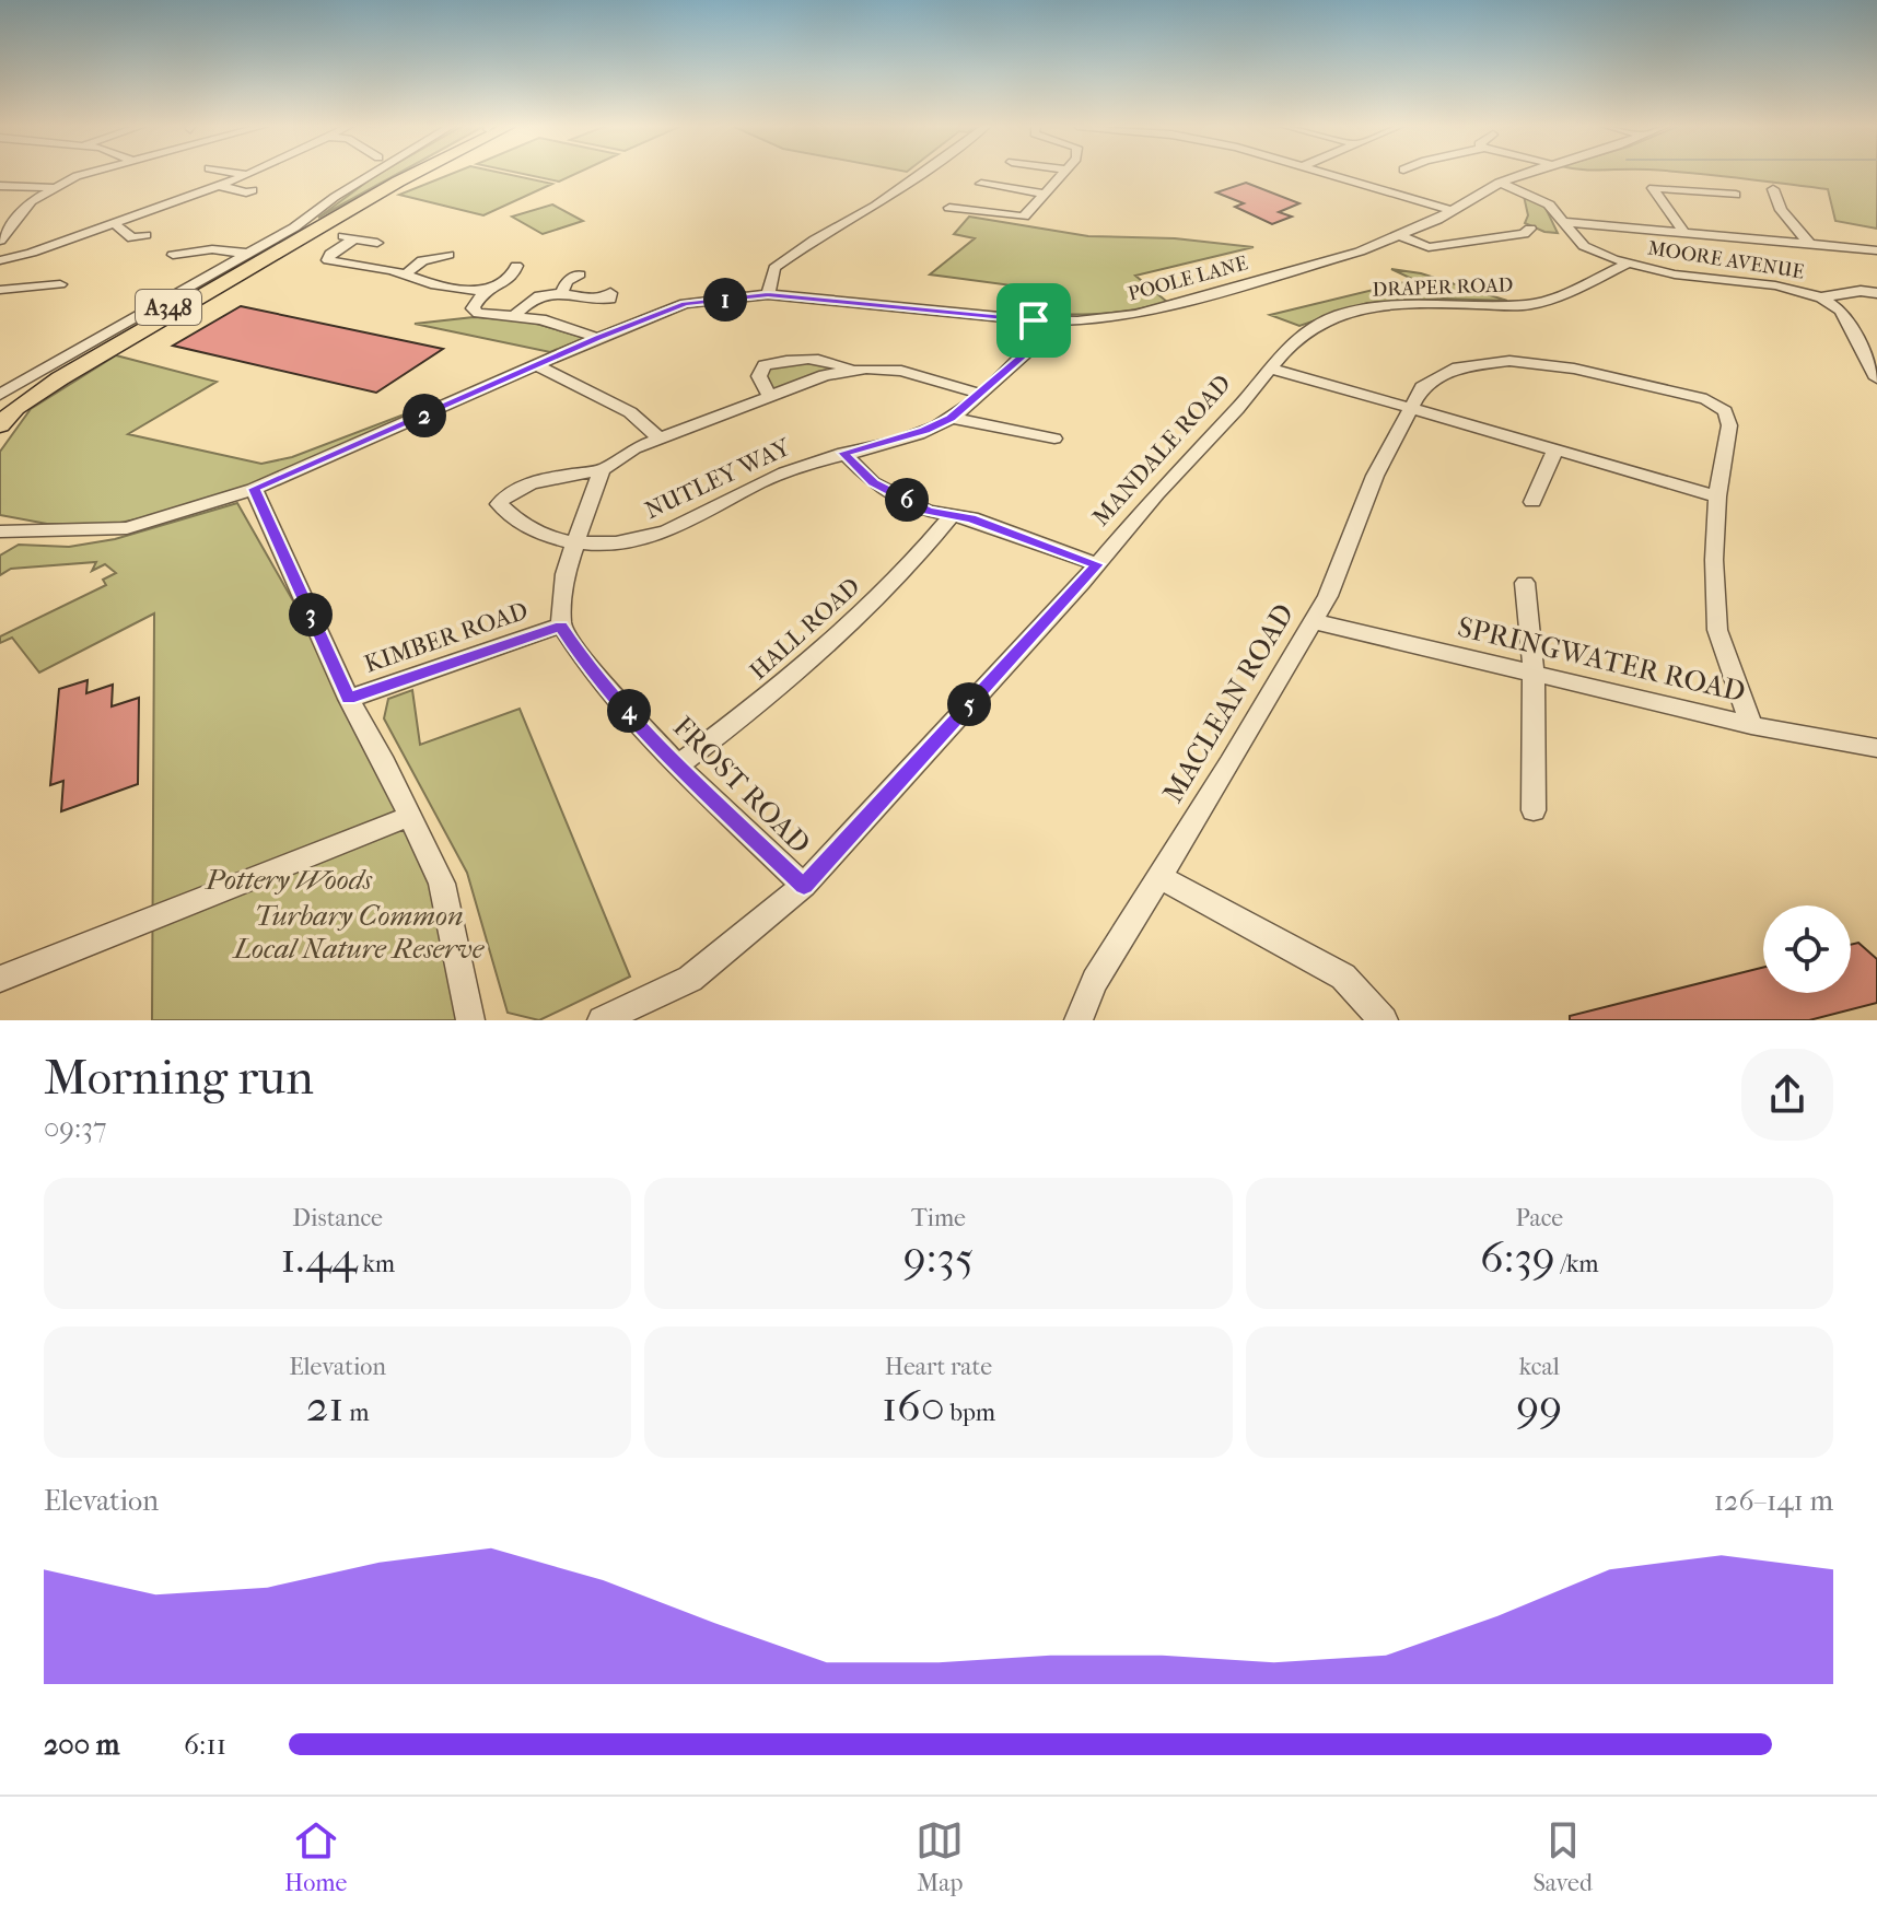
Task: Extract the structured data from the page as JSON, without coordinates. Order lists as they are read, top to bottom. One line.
{"streets":{"highway":["A348"],"street":["MOORE AVENUE","POOLE LANE","DRAPER ROAD","MANDALE ROAD","NUTLEY WAY","HALL ROAD","KIMBER ROAD","SPRINGWATER ROAD","MACLEAN ROAD","FROST ROAD"]},"crossings":[["MOORE AVENUE","POOLE LANE"],["MOORE AVENUE","DRAPER ROAD"],["POOLE LANE","NUTLEY WAY"],["DRAPER ROAD","MANDALE ROAD"],["MANDALE ROAD","FROST ROAD"],["HALL ROAD","FROST ROAD"],["KIMBER ROAD","FROST ROAD"],["SPRINGWATER ROAD","MACLEAN ROAD"]],"parks":["Pottery Woods","Turbary Common Local Nature Reserve"],"page":{"pins":["1","2","6","3","5","4"],"heading":["Morning run","09:37"],"stats":[["Distance","1.44 km"],["Time","9:35"],["Pace","6:39 /km"],["Elevation","21 m"],["Heart rate","160 bpm"],["kcal","99"]],"chart":["Elevation","126–141 m"],"list":[{"name":"200 m","note":"6:11"}],"tabs":["Home","Map","Saved"]}}
